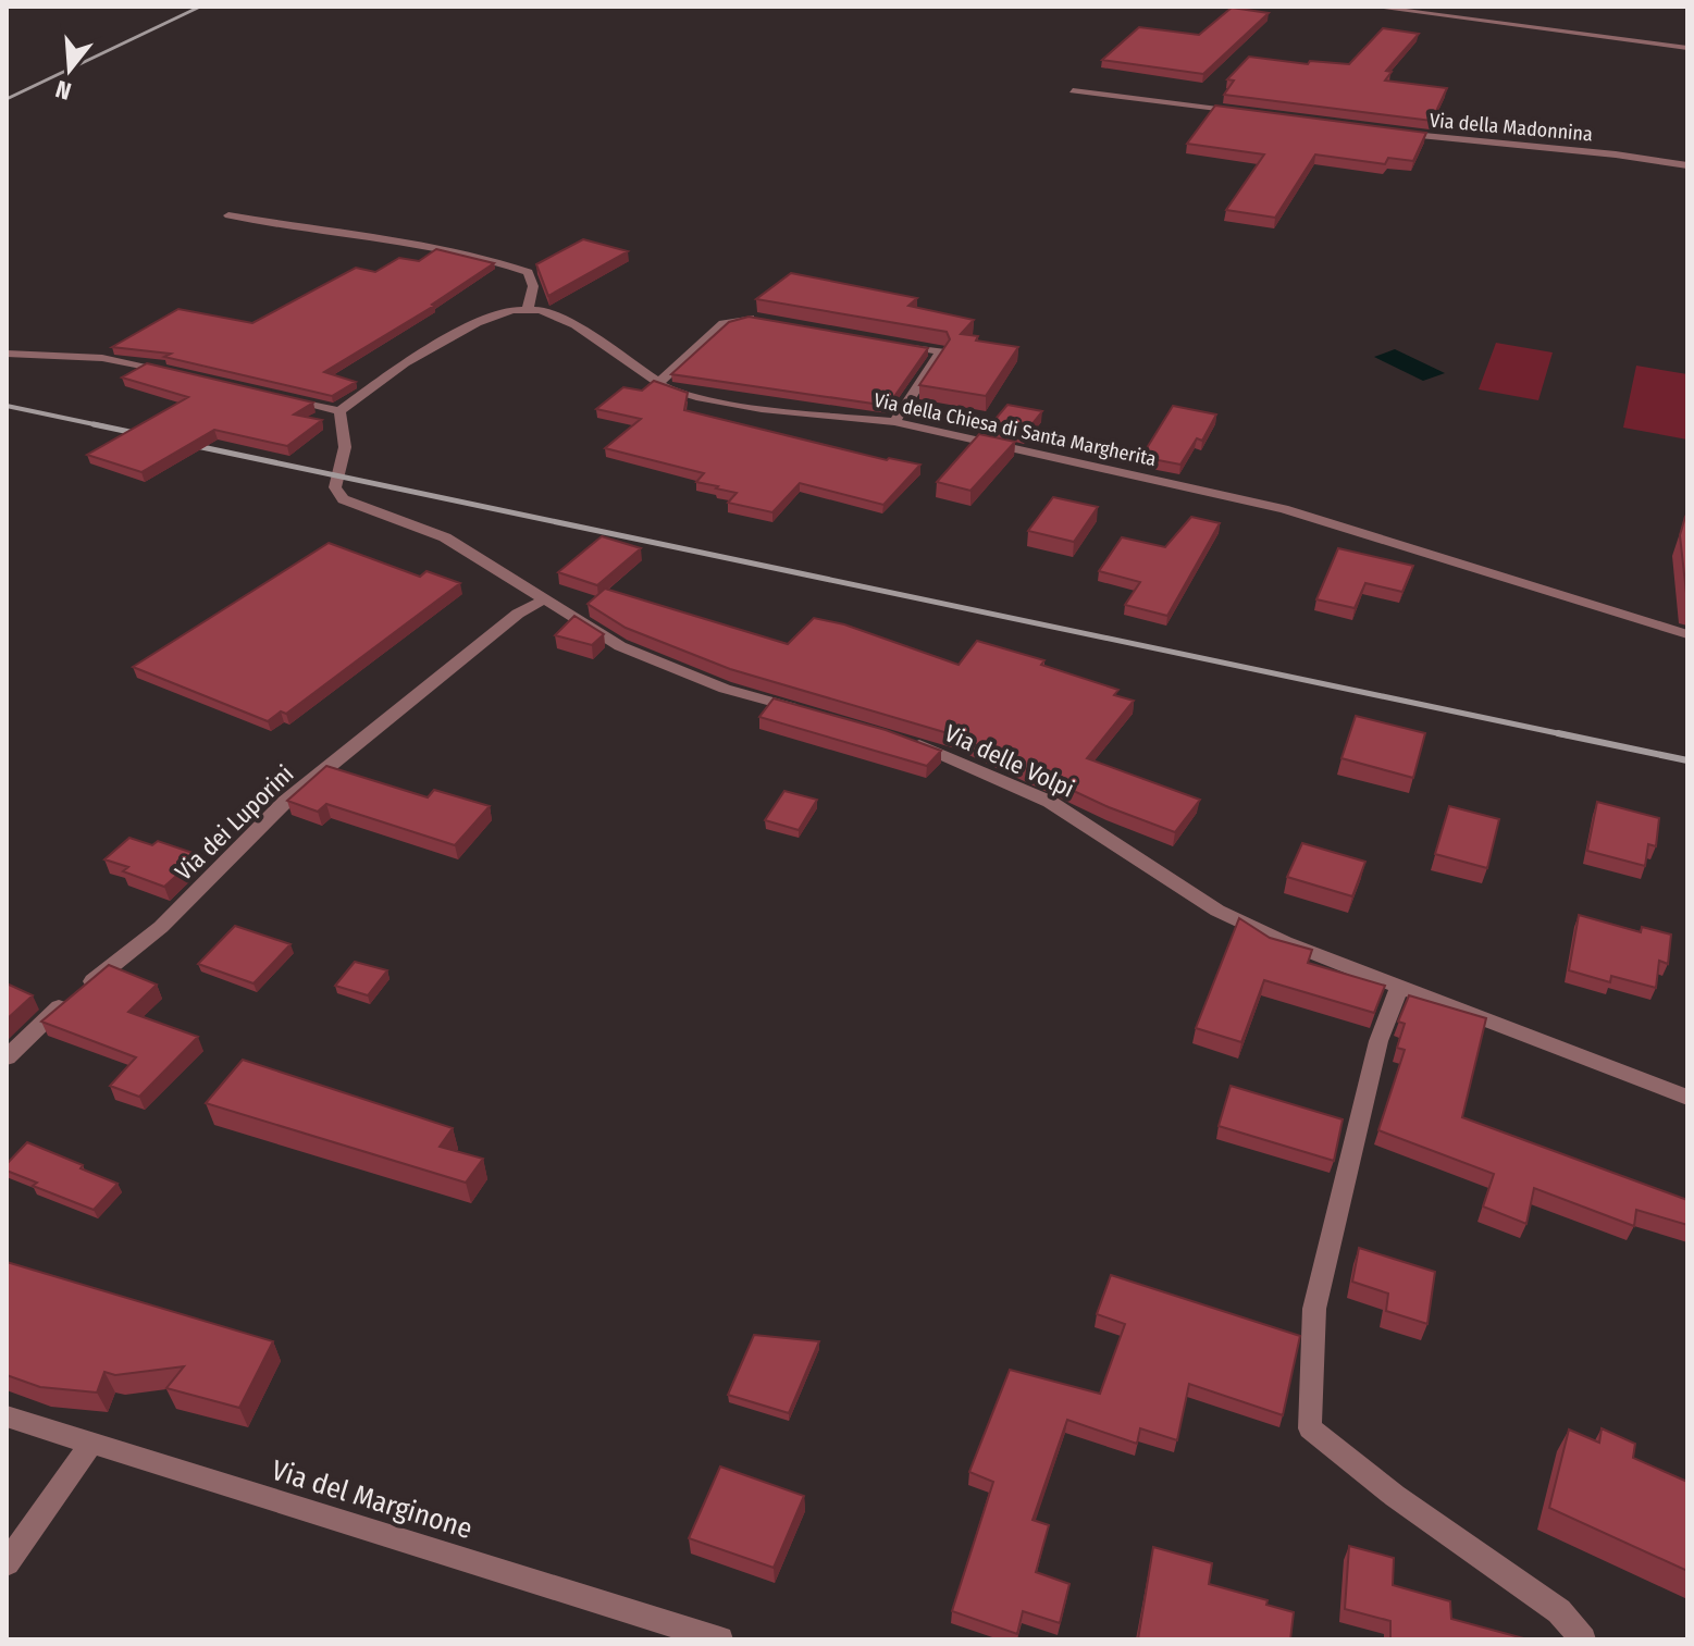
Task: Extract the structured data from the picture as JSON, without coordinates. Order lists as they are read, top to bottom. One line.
{"streets":{"street":["Via della Madonnina","Via della Chiesa di Santa Margherita","Via delle Volpi","Via dei Luporini","Via del Marginone"]},"north":"bottom"}
